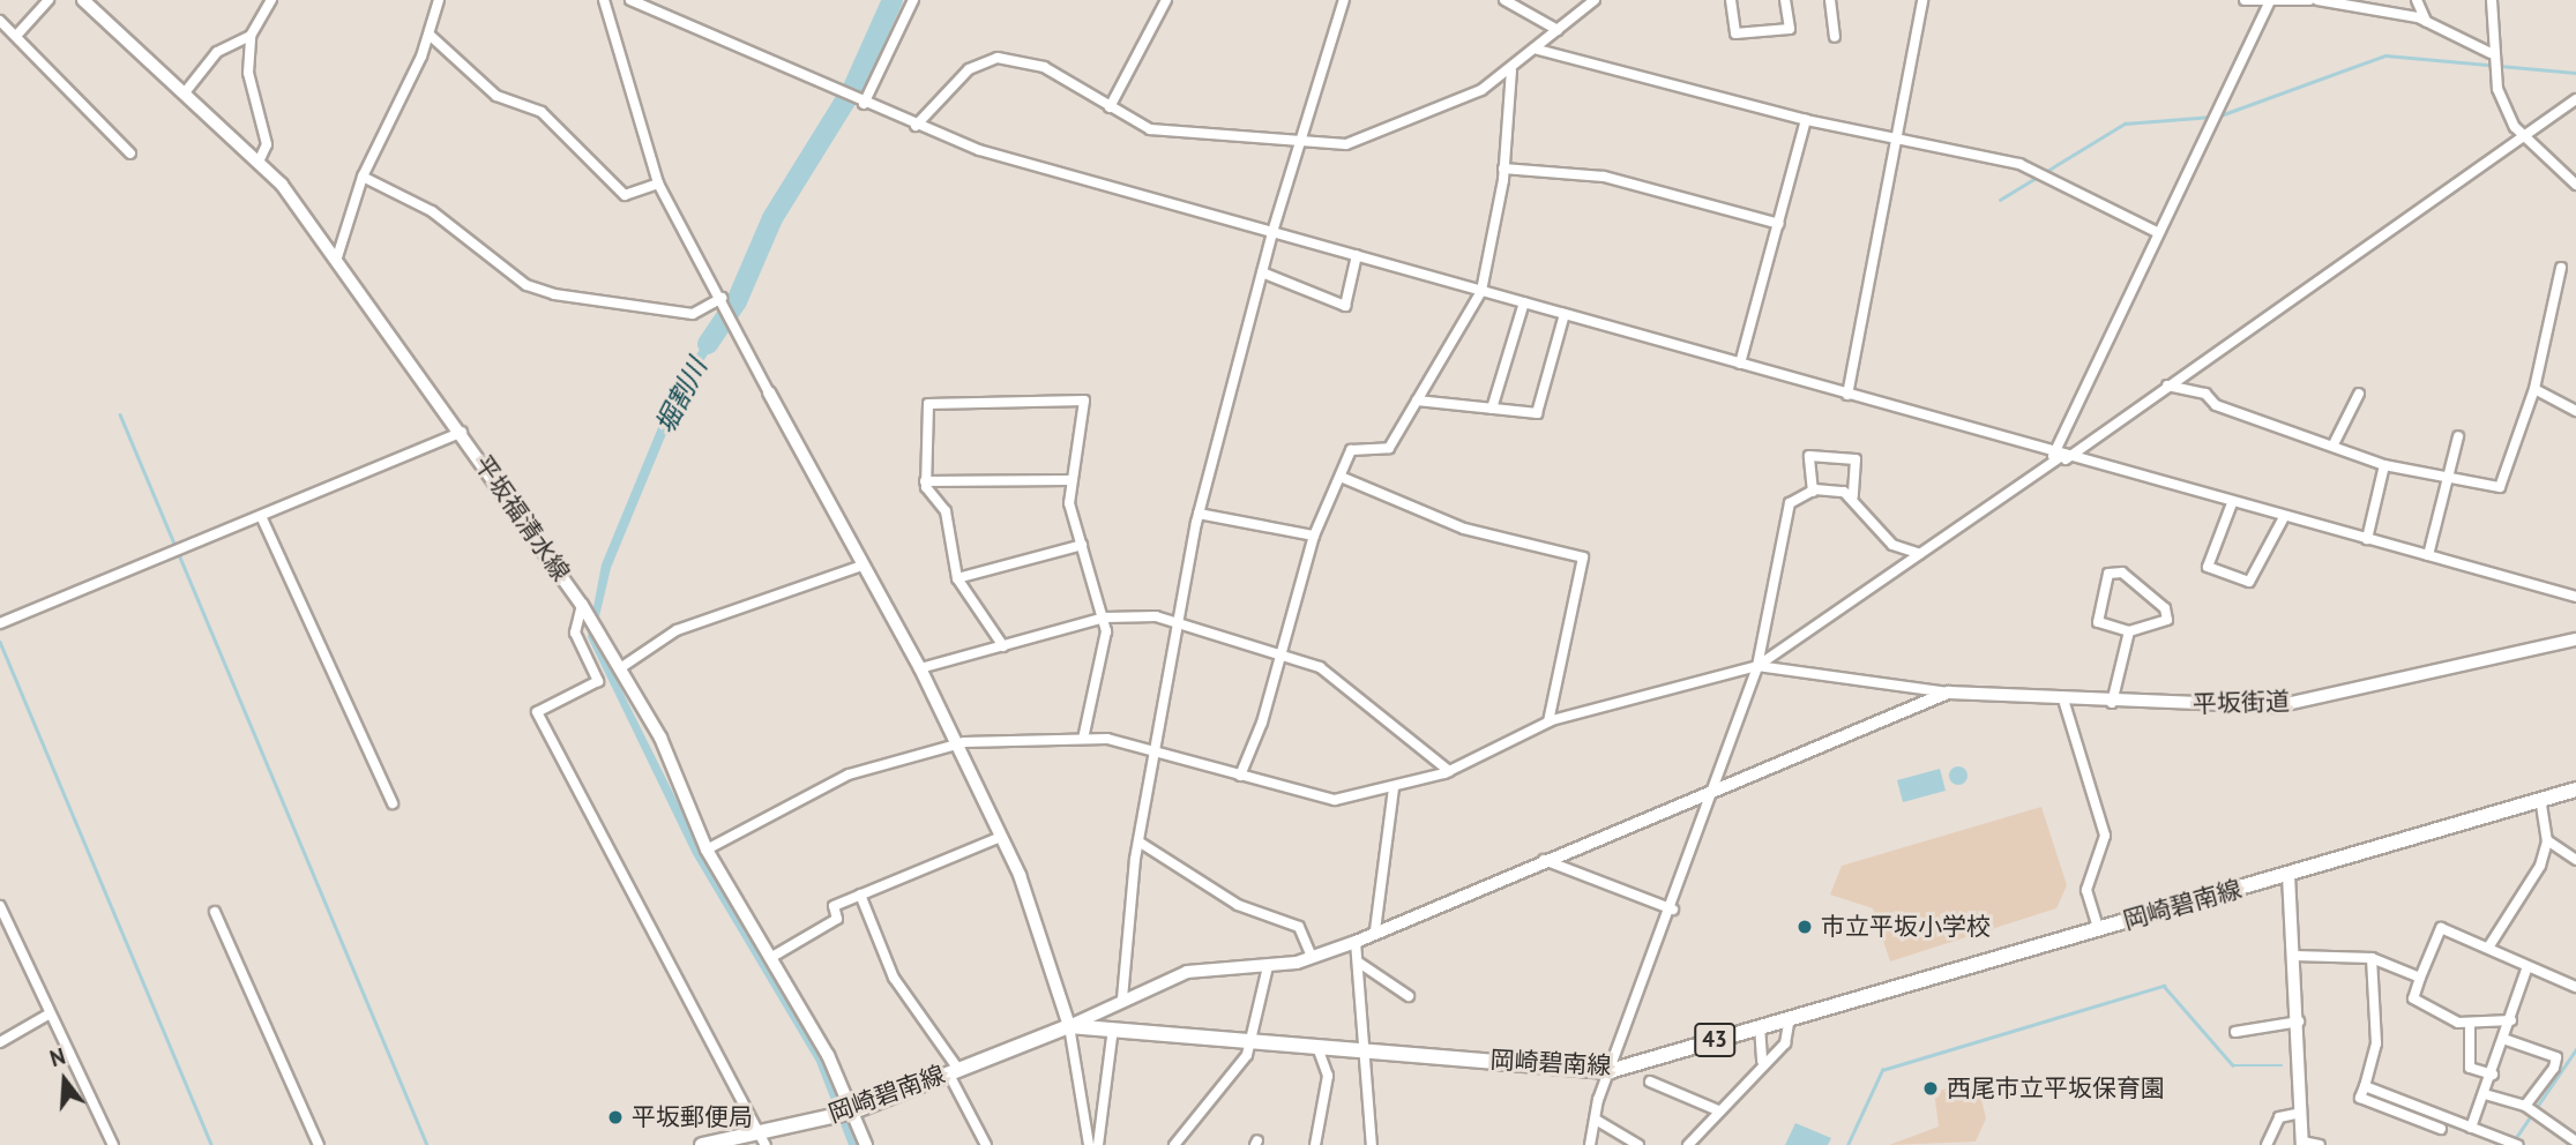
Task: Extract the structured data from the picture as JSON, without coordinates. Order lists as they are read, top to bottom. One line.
{"streets":{"main road":["平坂福清水線","岡崎碧南線","43"],"street":["平坂街道"]},"crossings":[["平坂福清水線","岡崎碧南線"]],"water":["堀割川"],"places":["市立平坂小学校","西尾市立平坂保育園","平坂郵便局"],"north":"top"}
